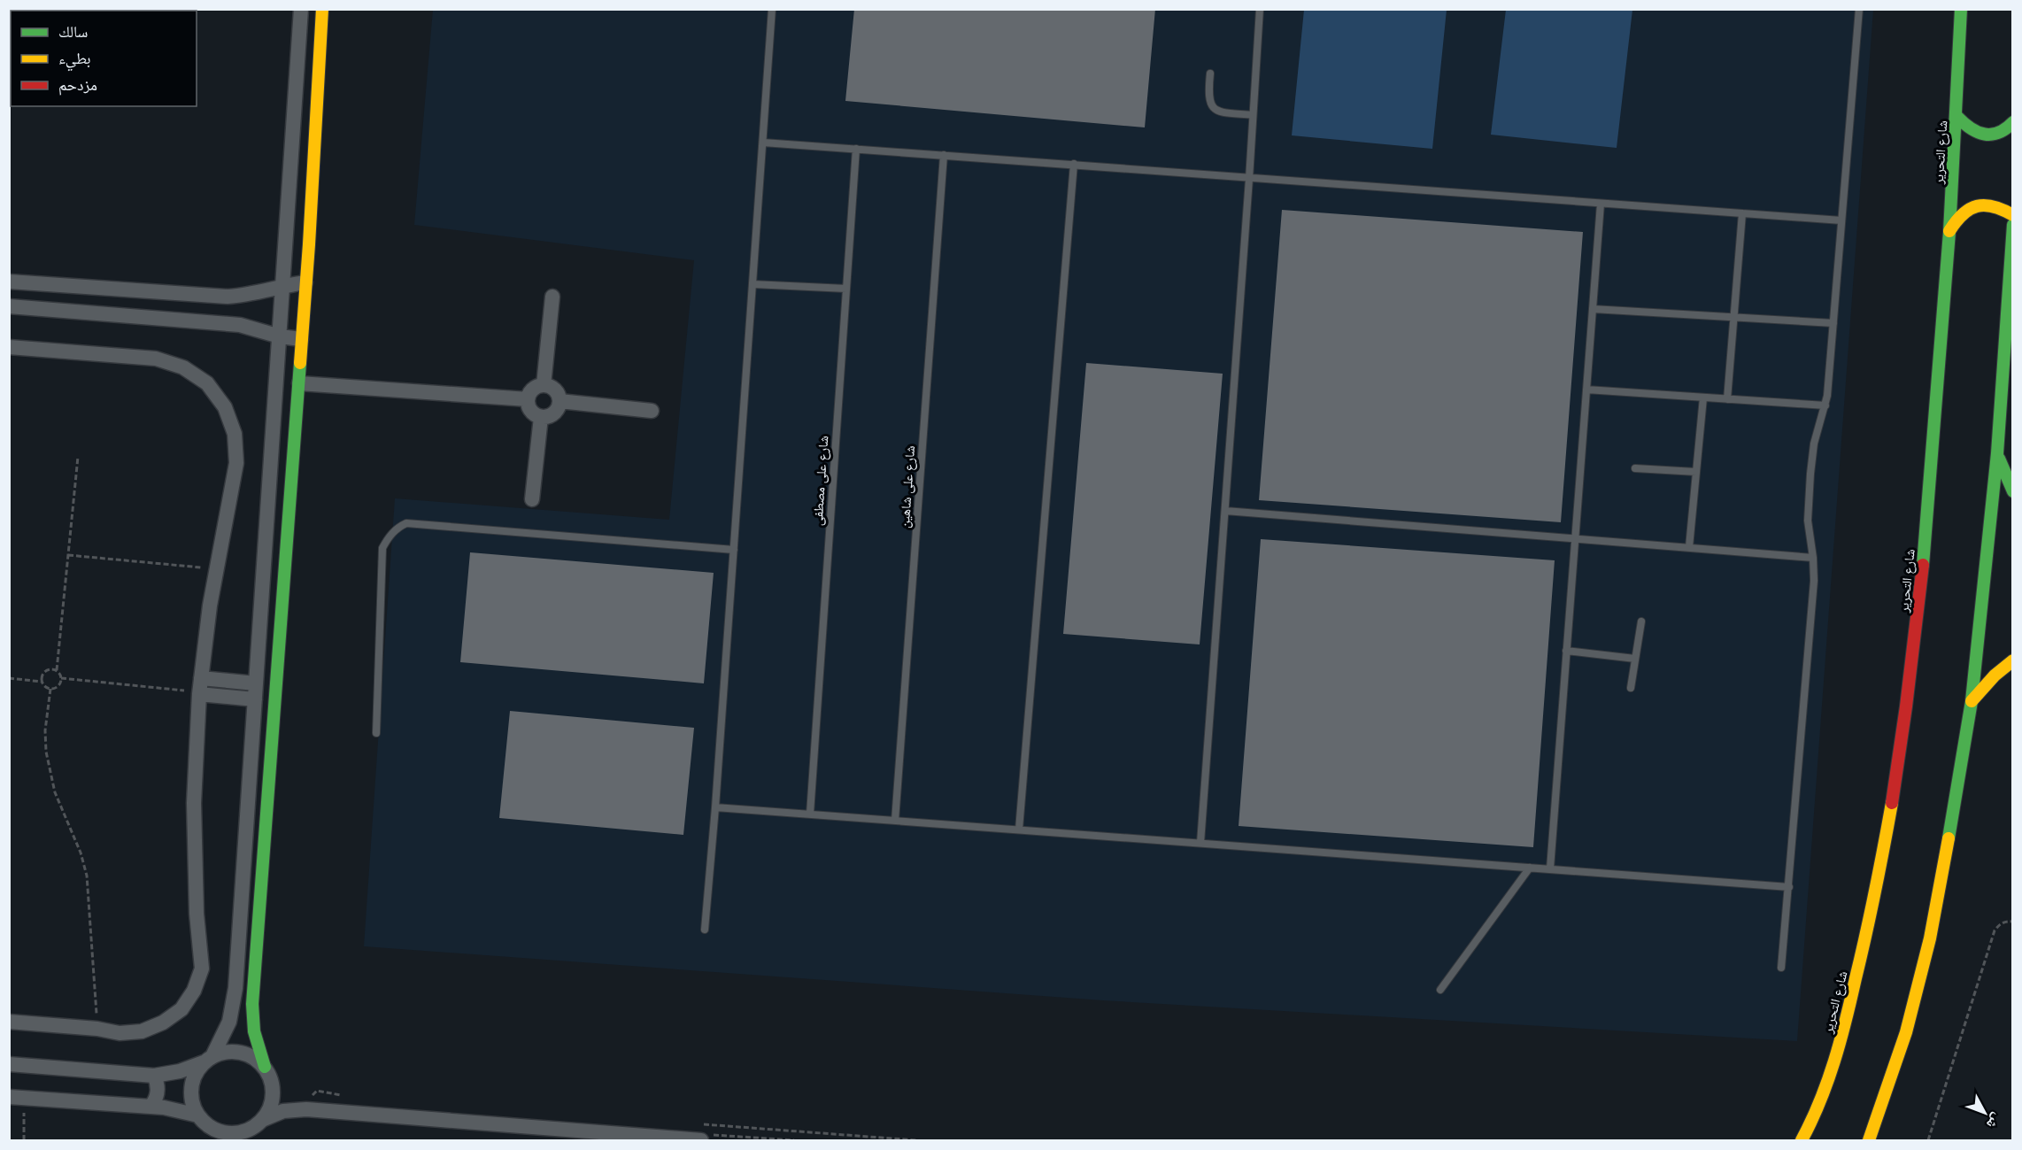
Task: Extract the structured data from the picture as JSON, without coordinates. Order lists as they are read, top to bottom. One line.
{"streets":{"street":["شارع التحرير"],"lane":["شارع على مصطفى","شارع على شاهين"]},"legend":["سالك","بطيء","مزدحم"],"north":"bottom right"}
